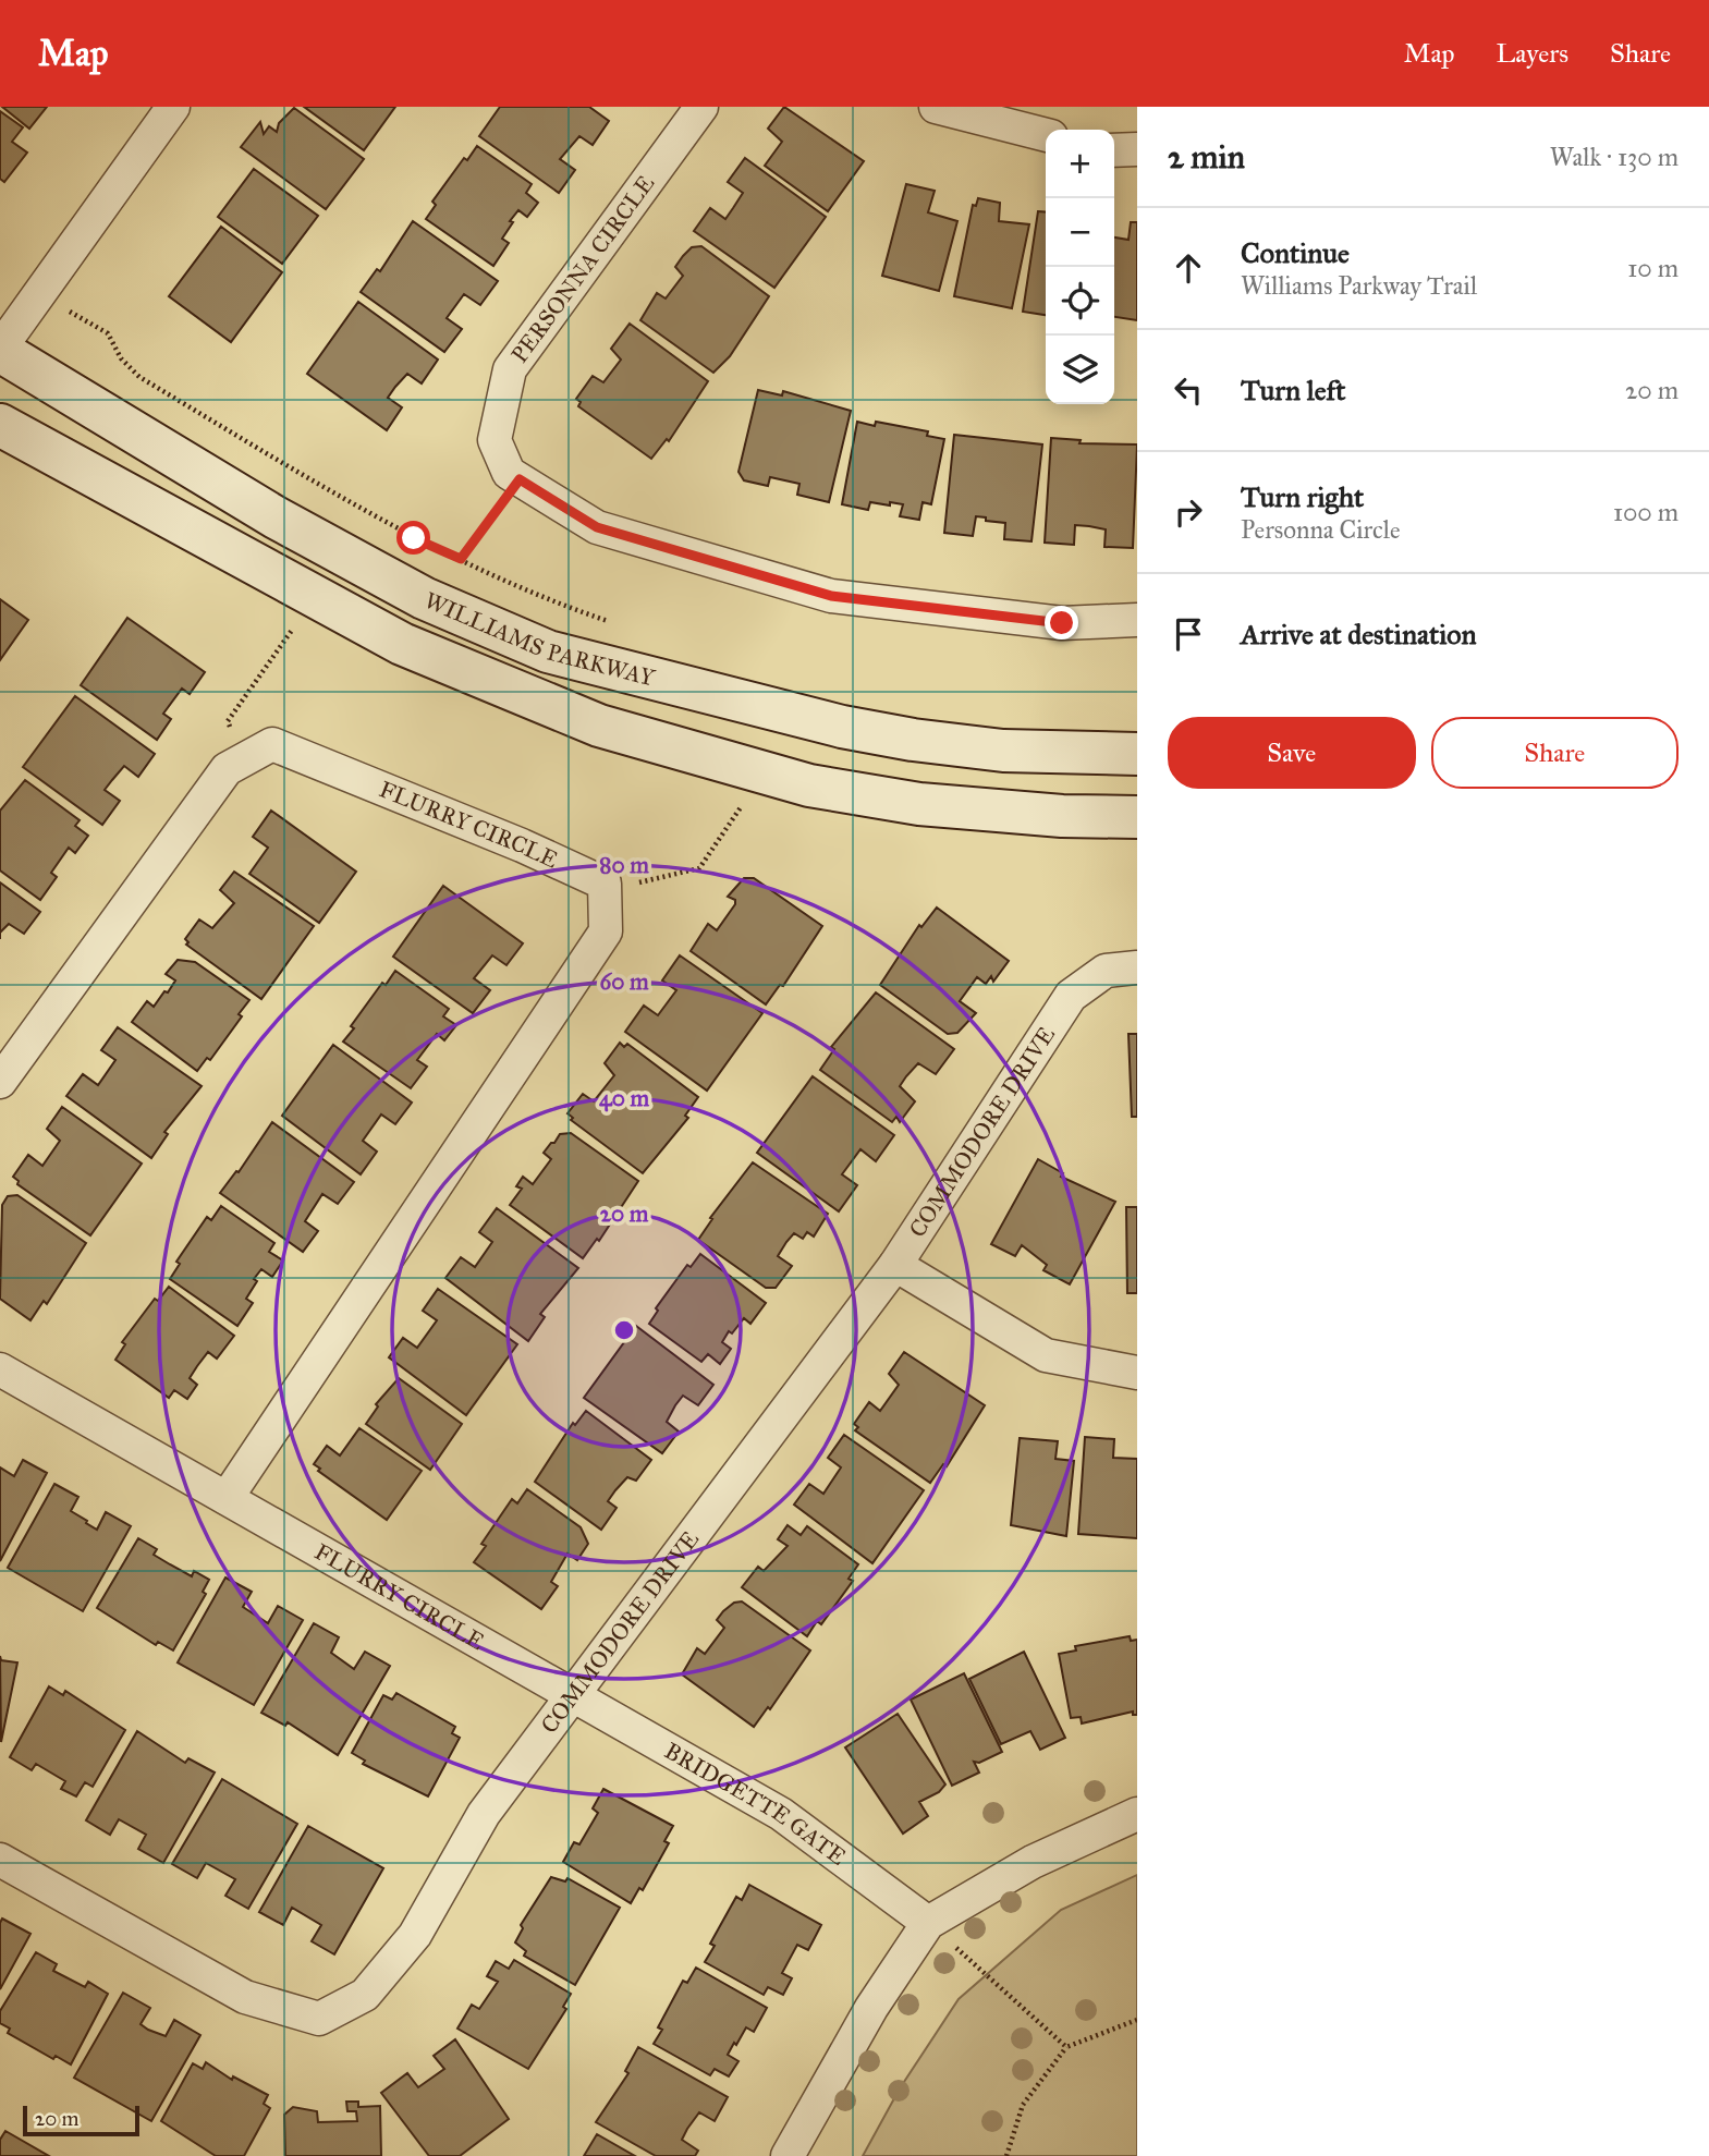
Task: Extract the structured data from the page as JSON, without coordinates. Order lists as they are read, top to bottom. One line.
{"streets":{"main road":["WILLIAMS PARKWAY"],"street":["PERSONNA CIRCLE","FLURRY CIRCLE","COMMODORE DRIVE","BRIDGETTE GATE"]},"crossings":[["FLURRY CIRCLE","COMMODORE DRIVE"],["FLURRY CIRCLE","BRIDGETTE GATE"],["COMMODORE DRIVE","BRIDGETTE GATE"]],"scale_bar":"20 m","page":{"header":"Map","nav":["Map","Layers","Share"],"heading":["2 min","Walk · 130 m"],"map_buttons":["+","−"],"list":[["Continue","Williams Parkway Trail","10 m"],["Turn left","20 m"],["Turn right","Personna Circle","100 m"],"Arrive at destination"],"buttons":["Save","Share"],"scale":"20 m"},"rings":["80 m","60 m","40 m","20 m"]}
